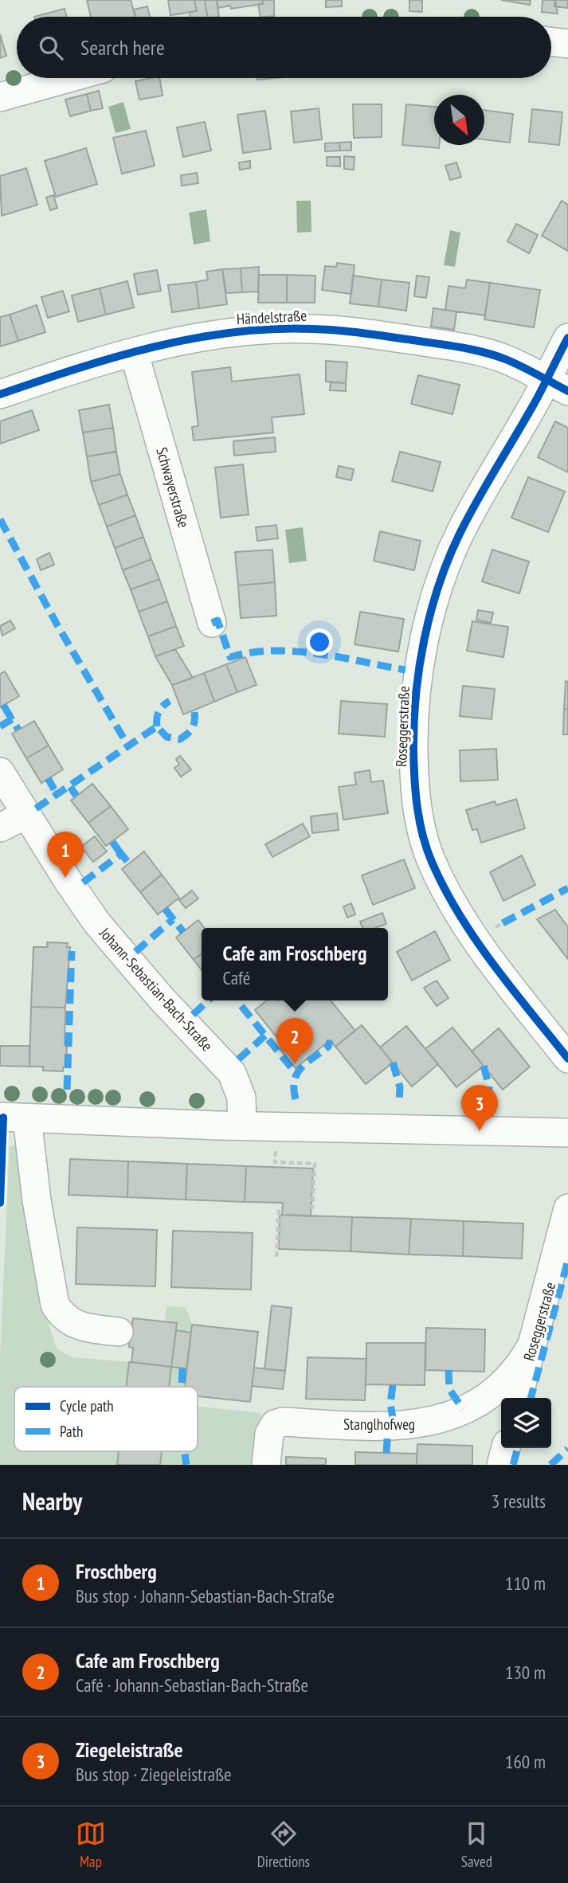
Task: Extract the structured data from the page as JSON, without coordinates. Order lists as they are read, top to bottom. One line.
{"streets":{"street":["Händelstraße","Schwayerstraße","Roseggerstraße","Johann-Sebastian-Bach-Straße","Stanglhofweg"]},"crossings":[["Händelstraße","Schwayerstraße"],["Händelstraße","Roseggerstraße"],["Roseggerstraße","Stanglhofweg"]],"legend":["Cycle path","Path"],"north":"bottom right","page":{"search":"Search here","pins":["1","2","3"],"popup":["Cafe am Froschberg","Café"],"heading":["Nearby","3 results"],"list":[{"mark":"1","name":"Froschberg","note":"Bus stop · Johann-Sebastian-Bach-Straße","value":"110 m"},{"mark":"2","name":"Cafe am Froschberg","note":"Café · Johann-Sebastian-Bach-Straße","value":"130 m"},{"mark":"3","name":"Ziegeleistraße","note":"Bus stop · Ziegeleistraße","value":"160 m"}],"nav":["Map","Directions","Saved"]}}
